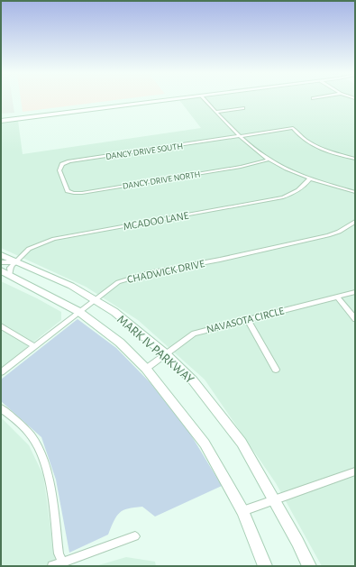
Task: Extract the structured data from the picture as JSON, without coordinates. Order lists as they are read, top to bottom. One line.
{"streets":{"main road":["MARK IV PARKWAY"],"street":["DANCY DRIVE SOUTH","DANCY DRIVE NORTH","MCADOO LANE","CHADWICK DRIVE","NAVASOTA CIRCLE"]},"crossings":[["DANCY DRIVE SOUTH","DANCY DRIVE NORTH"],["MCADOO LANE","MARK IV PARKWAY"],["CHADWICK DRIVE","MARK IV PARKWAY"],["NAVASOTA CIRCLE","MARK IV PARKWAY"]]}
